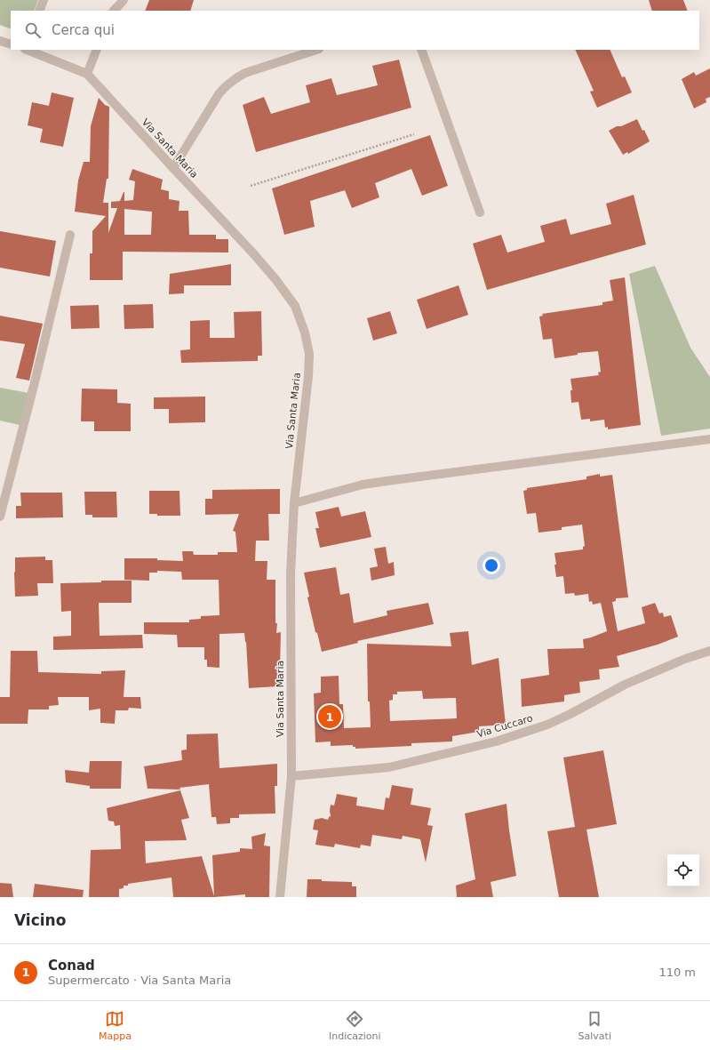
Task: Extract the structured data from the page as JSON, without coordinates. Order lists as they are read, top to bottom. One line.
{"streets":{"street":["Via Santa Maria","Via Cuccaro"]},"crossings":[["Via Santa Maria","Via Cuccaro"]],"page":{"search":"Cerca qui","pins":"1","heading":"Vicino","list":[{"mark":"1","name":"Conad","note":"Supermercato · Via Santa Maria","value":"110 m"}],"nav":["Mappa","Indicazioni","Salvati"]}}
